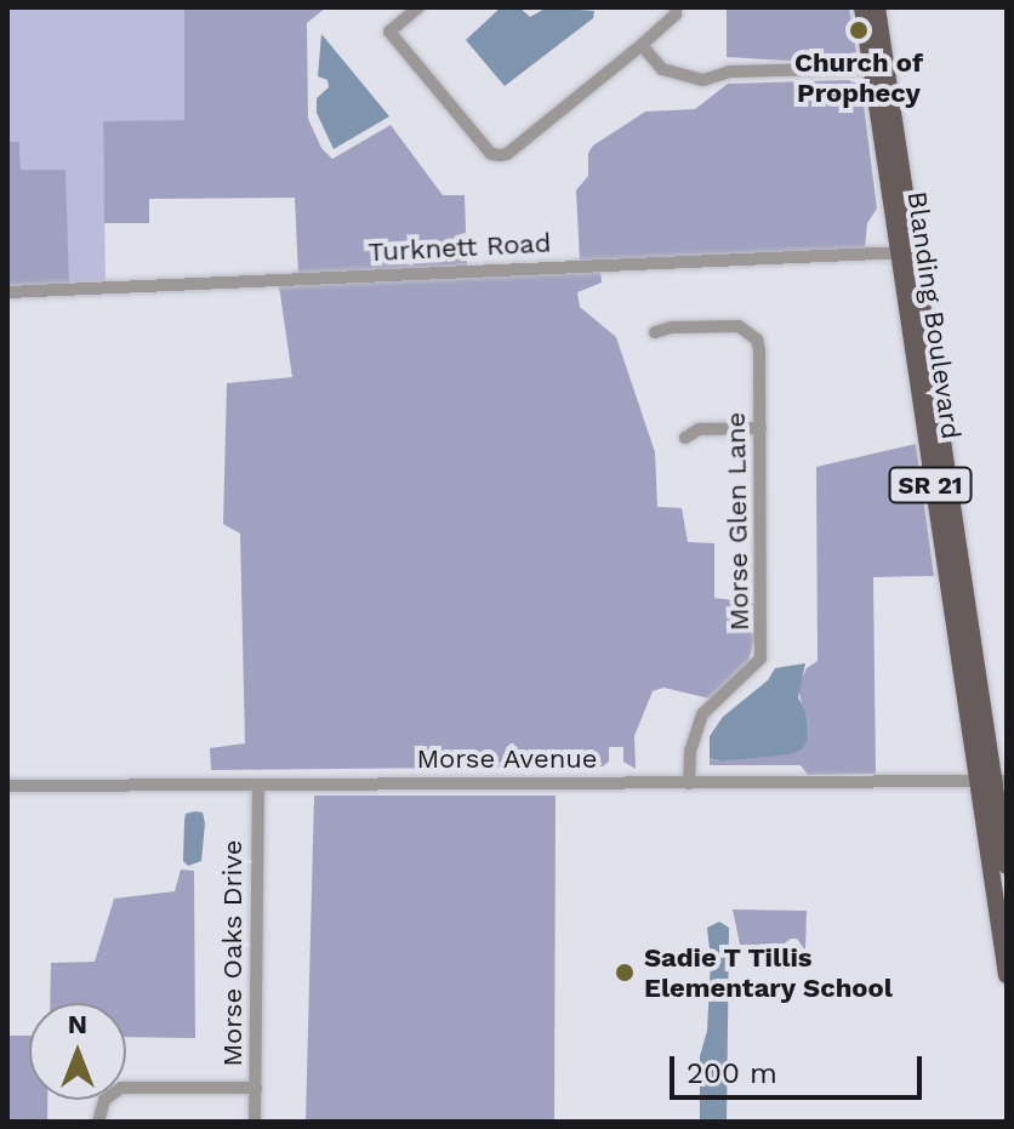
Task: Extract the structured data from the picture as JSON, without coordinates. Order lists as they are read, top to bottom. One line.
{"streets":{"main road":["Blanding Boulevard","SR 21"],"street":["Turknett Road","Morse Glen Lane","Morse Avenue","Morse Oaks Drive"]},"crossings":[["Turknett Road","Blanding Boulevard"],["Blanding Boulevard","Morse Avenue"],["Morse Glen Lane","Morse Avenue"],["Morse Avenue","Morse Oaks Drive"]],"places":["Church of Prophecy","Sadie T Tillis Elementary School"],"scale_bar":"200 m","north":"top"}
